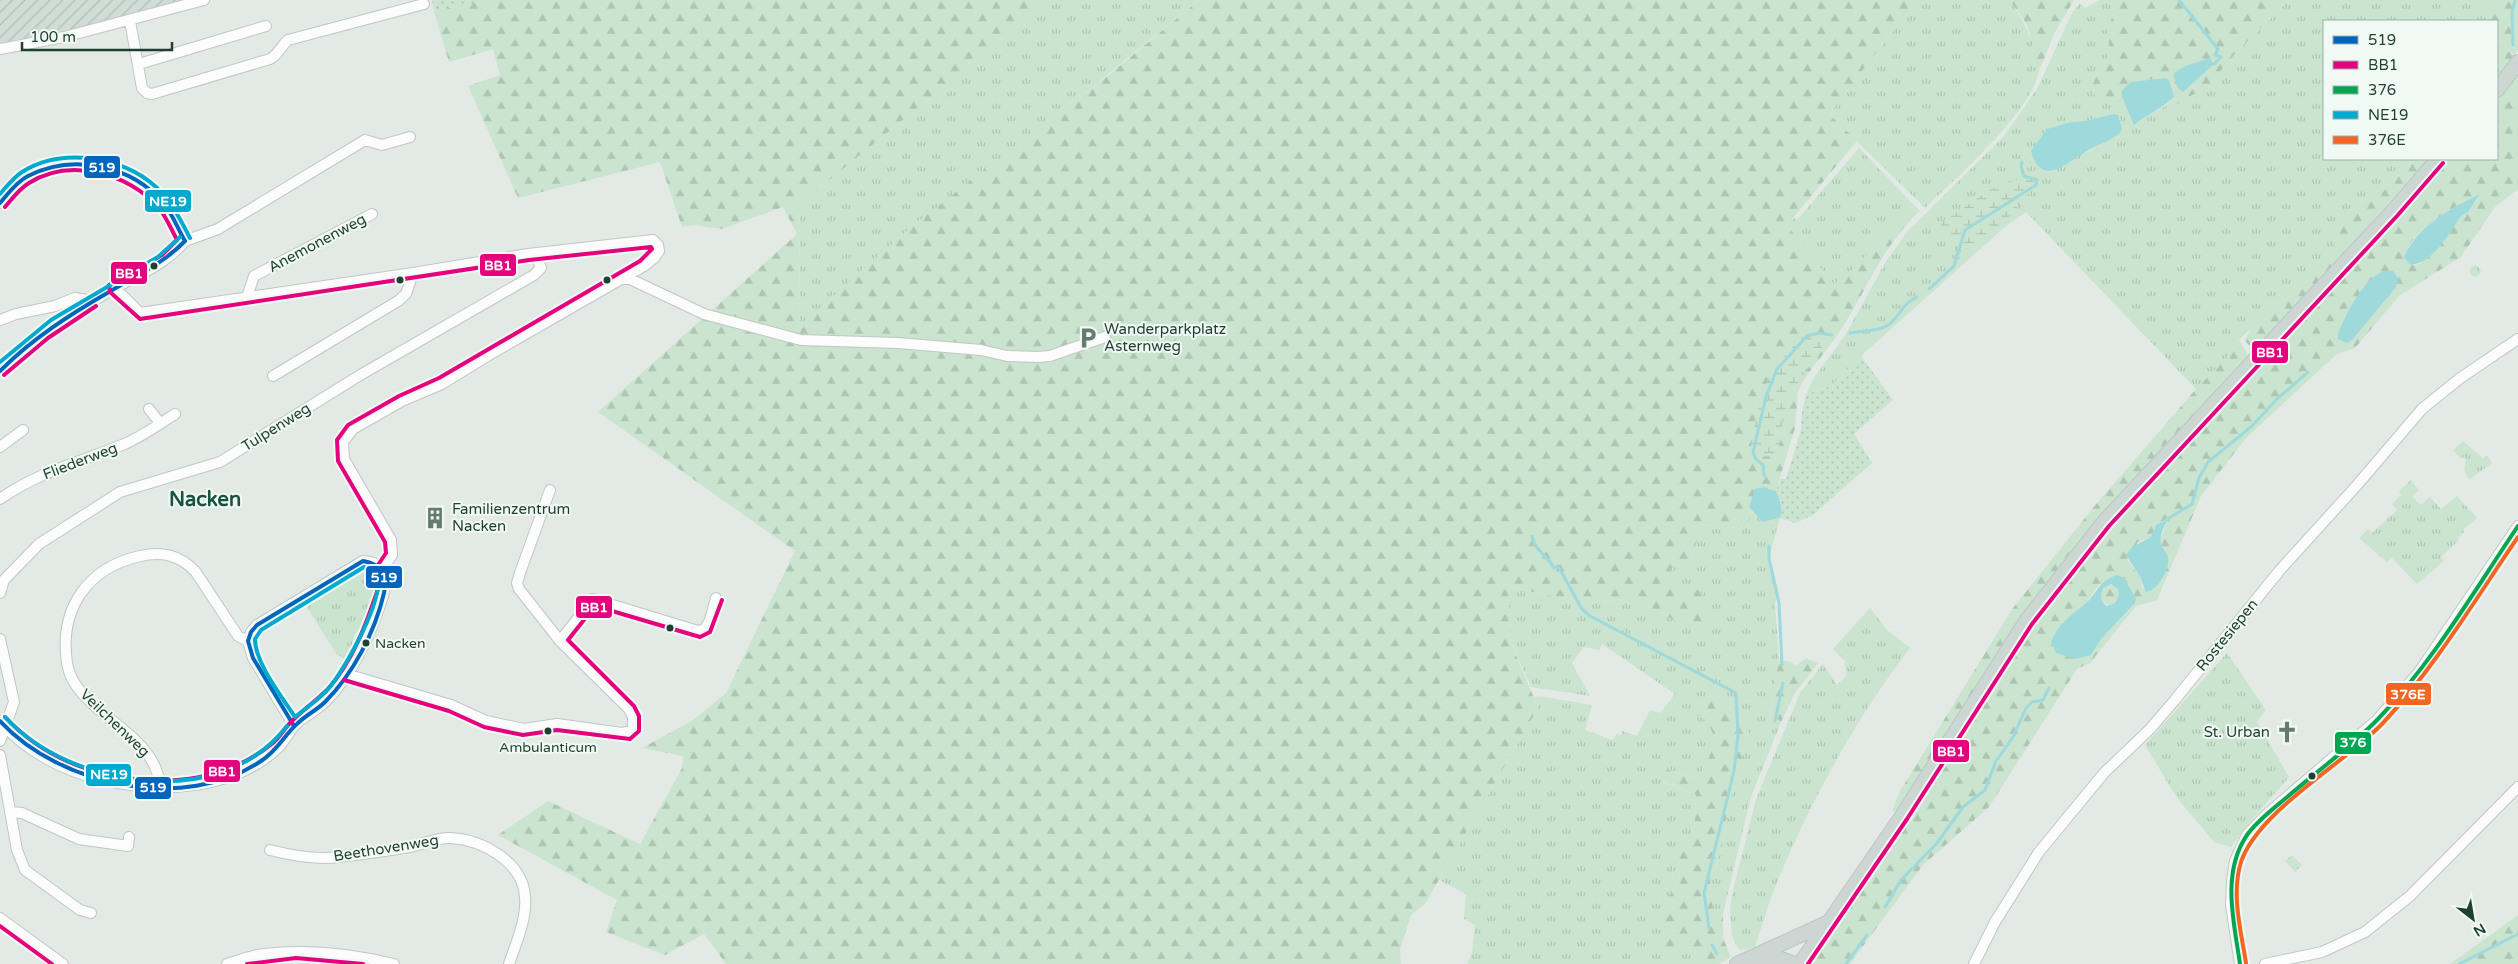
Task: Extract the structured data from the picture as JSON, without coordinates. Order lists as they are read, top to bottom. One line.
{"streets":{"street":["Anemonenweg","Tulpenweg","Fliederweg","Rostesiepen","Veilchenweg","Beethovenweg"]},"districts":["Nacken"],"places":{"parking":["Wanderparkplatz Asternweg"],"building":["Familienzentrum Nacken"],"other":["Nacken","Ambulanticum"],"church":["St. Urban"]},"lines":["transit line NE19","transit line BB1","transit line 519","transit line 376","transit line 376E"],"legend":["519","BB1","376","NE19","376E"],"scale_bar":"100 m","north":"bottom right"}
